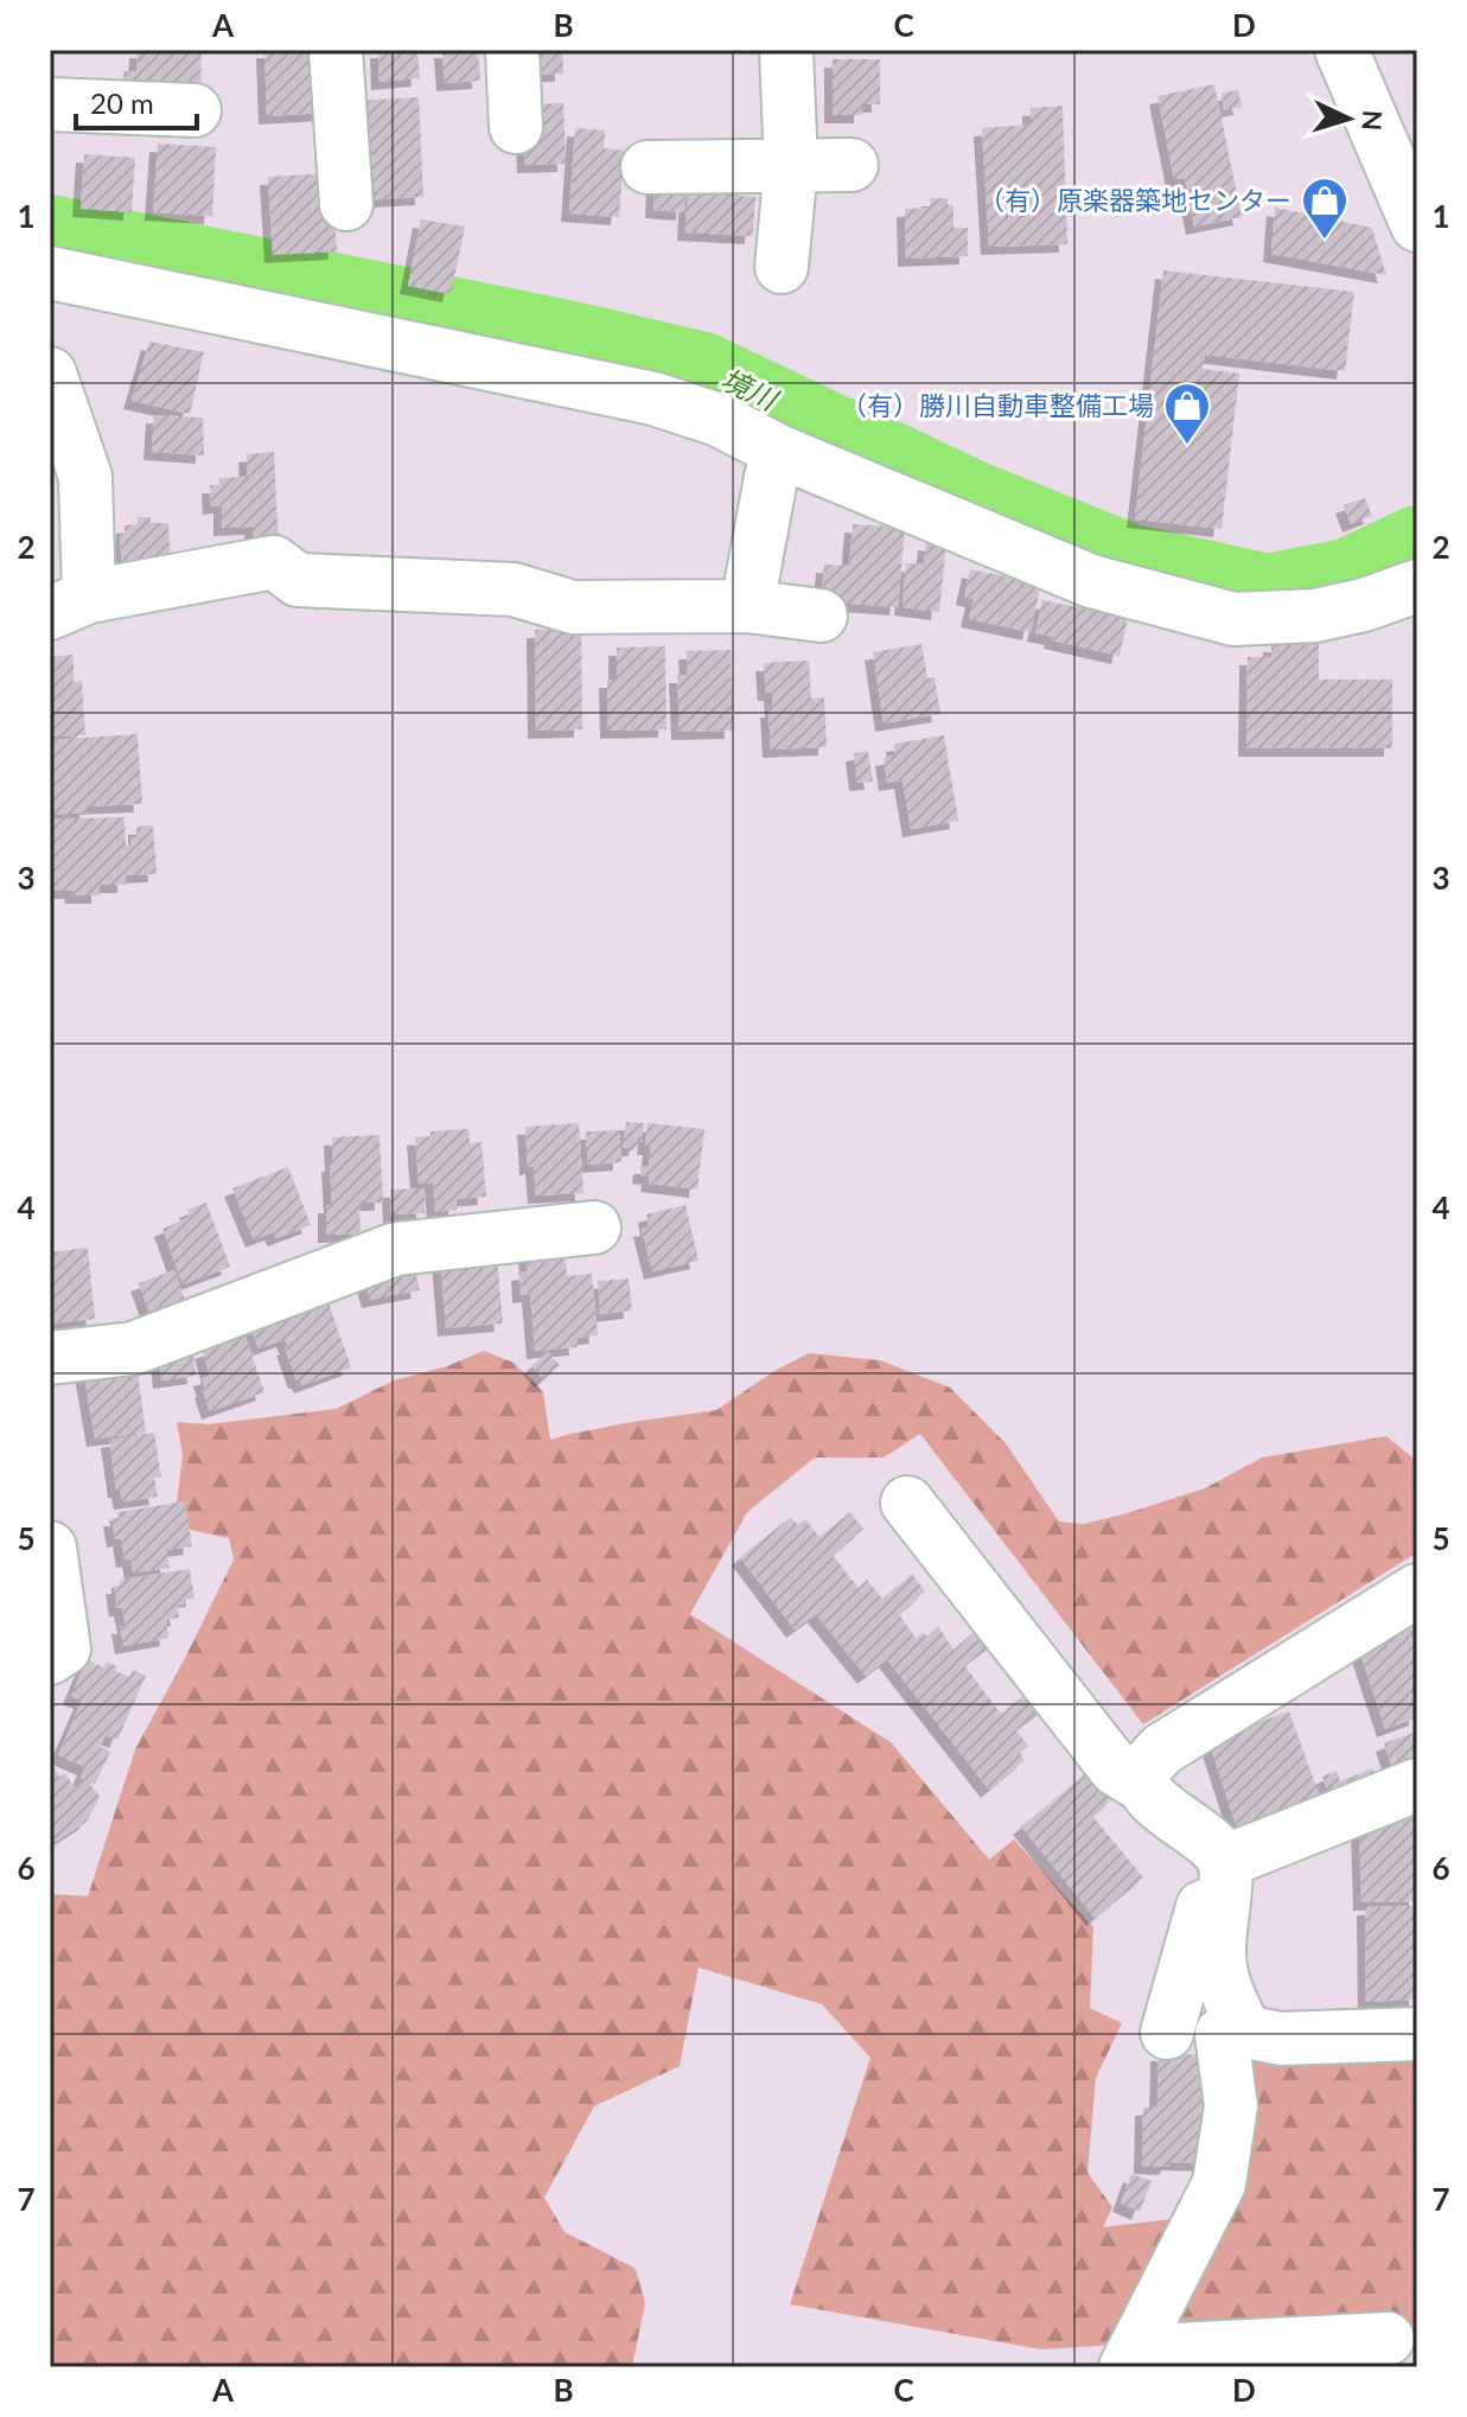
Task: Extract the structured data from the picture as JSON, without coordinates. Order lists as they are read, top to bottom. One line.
{"water":["境川"],"places":{"shop":["（有）原楽器築地センター","（有）勝川自動車整備工場"]},"scale_bar":"20 m","north":"right","grid":{"columns":["A","B","C","D"],"rows":["1","2","3","4","5","6","7"]}}
